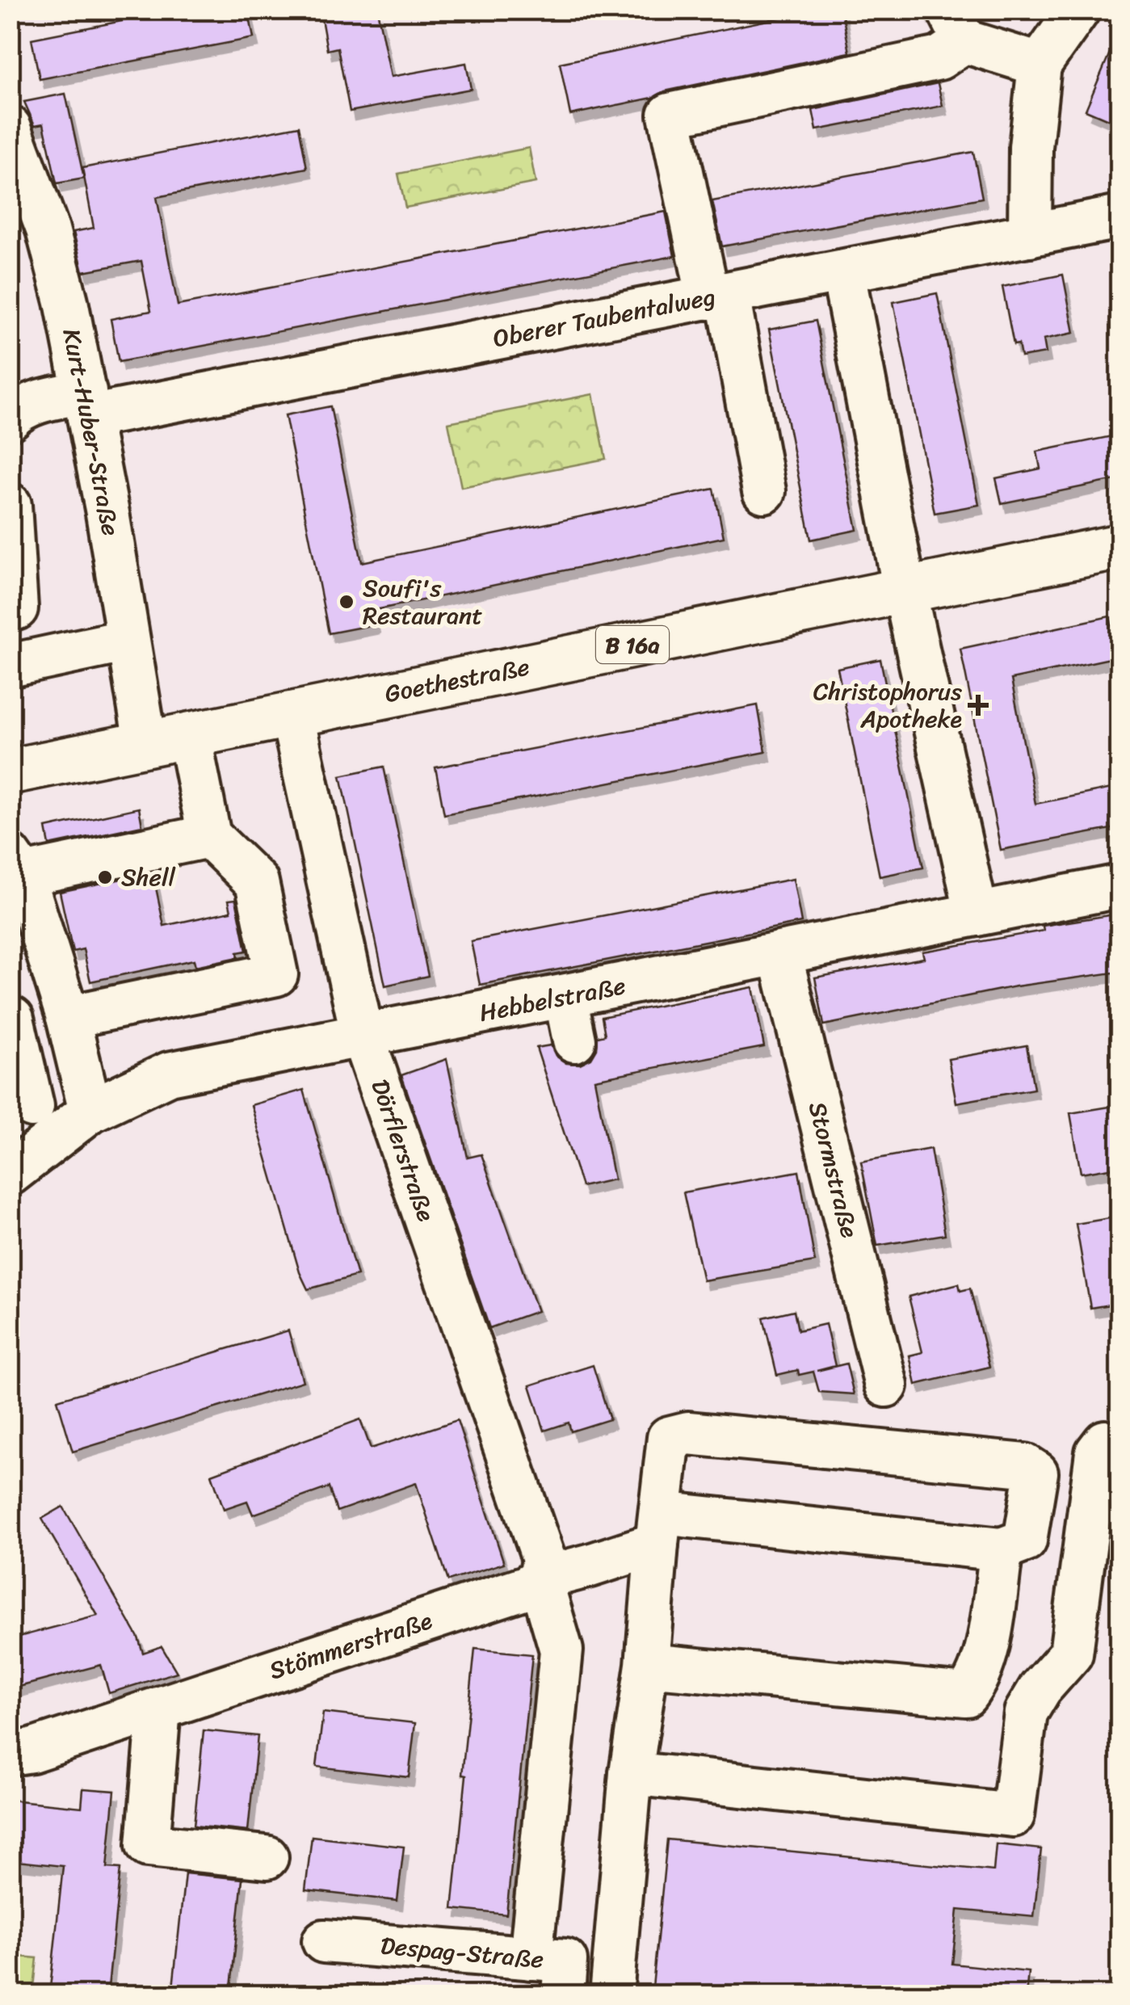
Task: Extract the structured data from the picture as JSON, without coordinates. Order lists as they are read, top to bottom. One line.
{"streets":{"main road":["B 16a","Goethestraße"],"street":["Oberer Taubentalweg","Kurt-Huber-Straße","Hebbelstraße","Dörflerstraße","Stormstraße","Stömmerstraße","Despag-Straße"]},"crossings":[["Oberer Taubentalweg","Kurt-Huber-Straße"],["Kurt-Huber-Straße","Goethestraße"],["Goethestraße","Dörflerstraße"],["Hebbelstraße","Dörflerstraße"],["Hebbelstraße","Stormstraße"],["Dörflerstraße","Stömmerstraße"],["Dörflerstraße","Despag-Straße"]],"places":{"other":["Soufi's Restaurant","Shell"],"health":["Christophorus Apotheke"]}}
